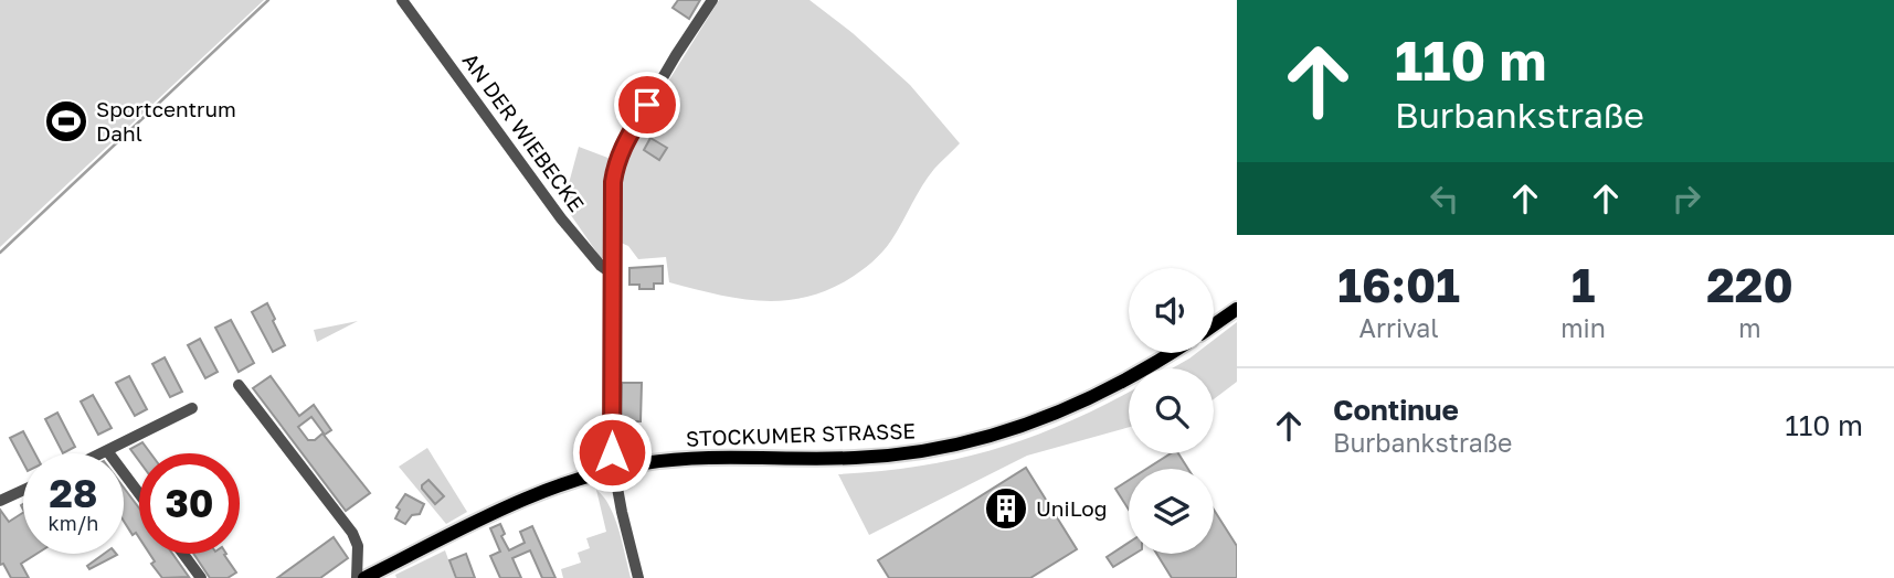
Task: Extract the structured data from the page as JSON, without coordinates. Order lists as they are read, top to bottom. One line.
{"streets":{"main road":["STOCKUMER STRASSE"],"street":["AN DER WIEBECKE"]},"places":{"sports":["Sportcentrum Dahl"],"building":["UniLog"]},"page":{"turn":["110 m","Burbankstraße"],"eta":["16:01","Arrival","1","min","220","m"],"list":[{"name":"Continue","note":"Burbankstraße","value":"110 m"}],"speed":"28 km/h","limit":"30"}}
